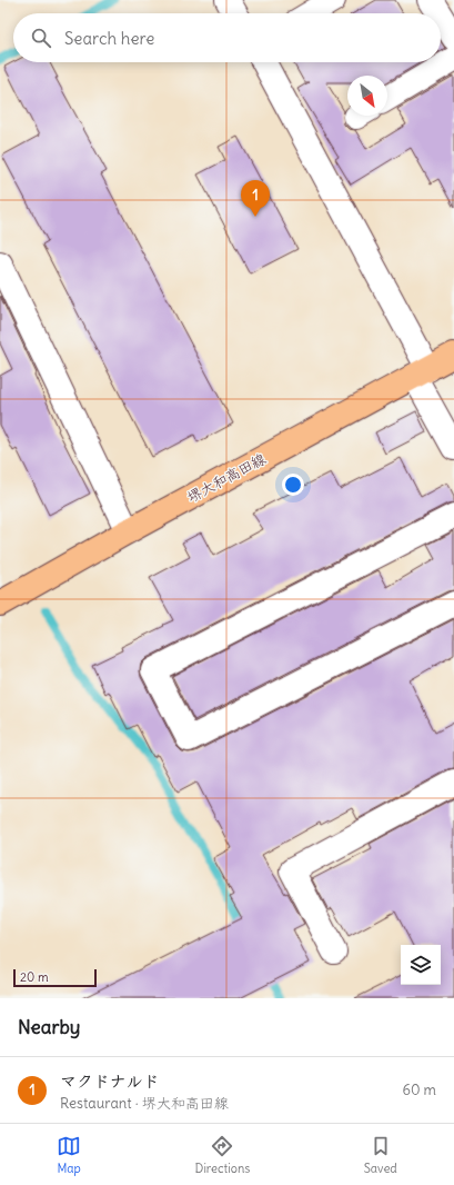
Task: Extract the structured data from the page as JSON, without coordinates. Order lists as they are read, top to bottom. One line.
{"streets":{"main road":["堺大和高田線"]},"scale_bar":"20 m","north":"bottom right","page":{"search":"Search here","pins":"1","scale":"20 m","heading":"Nearby","list":[{"mark":"1","name":"マクドナルド","note":"Restaurant · 堺大和高田線","value":"60 m"}],"nav":["Map","Directions","Saved"]}}
